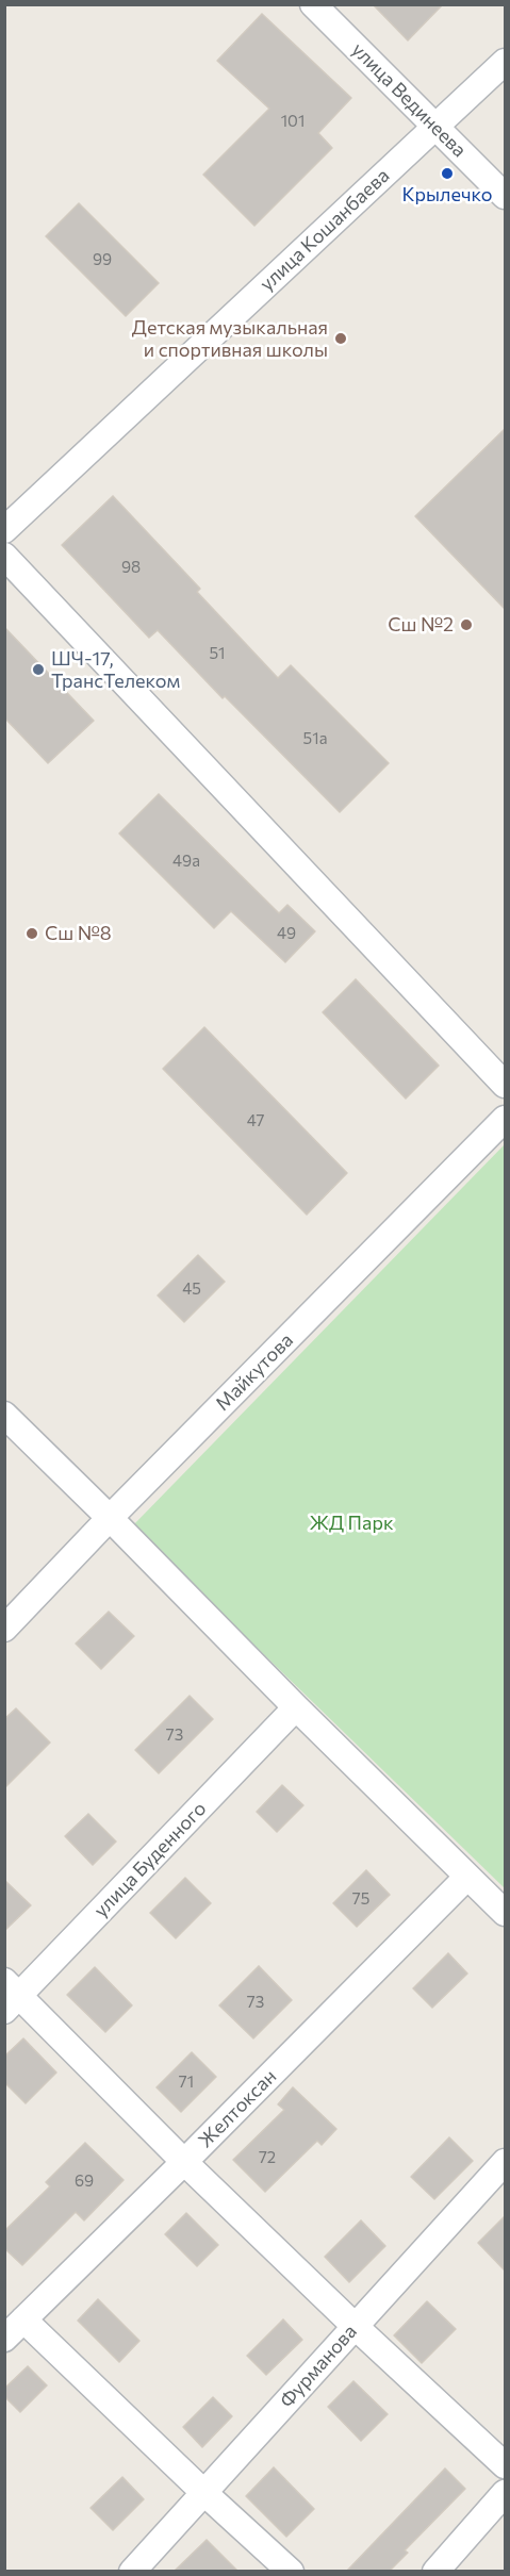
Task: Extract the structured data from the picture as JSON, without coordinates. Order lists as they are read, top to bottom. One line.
{"streets":{"street":["улица Вединеева","улица Кошанбаева","Майкутова","улица Буденного","Желтоксан","Фурманова"]},"crossings":[["улица Вединеева","улица Кошанбаева"]],"parks":["ЖД Парк"],"places":["Крылечко","Детская музыкальная и спортивная школы","Сш №2","ШЧ-17, ТрансТелеком","Сш №8"],"house_numbers":["101","99","98","51","51а","49а","49","47","45","73","75","73","71","72","69"]}
